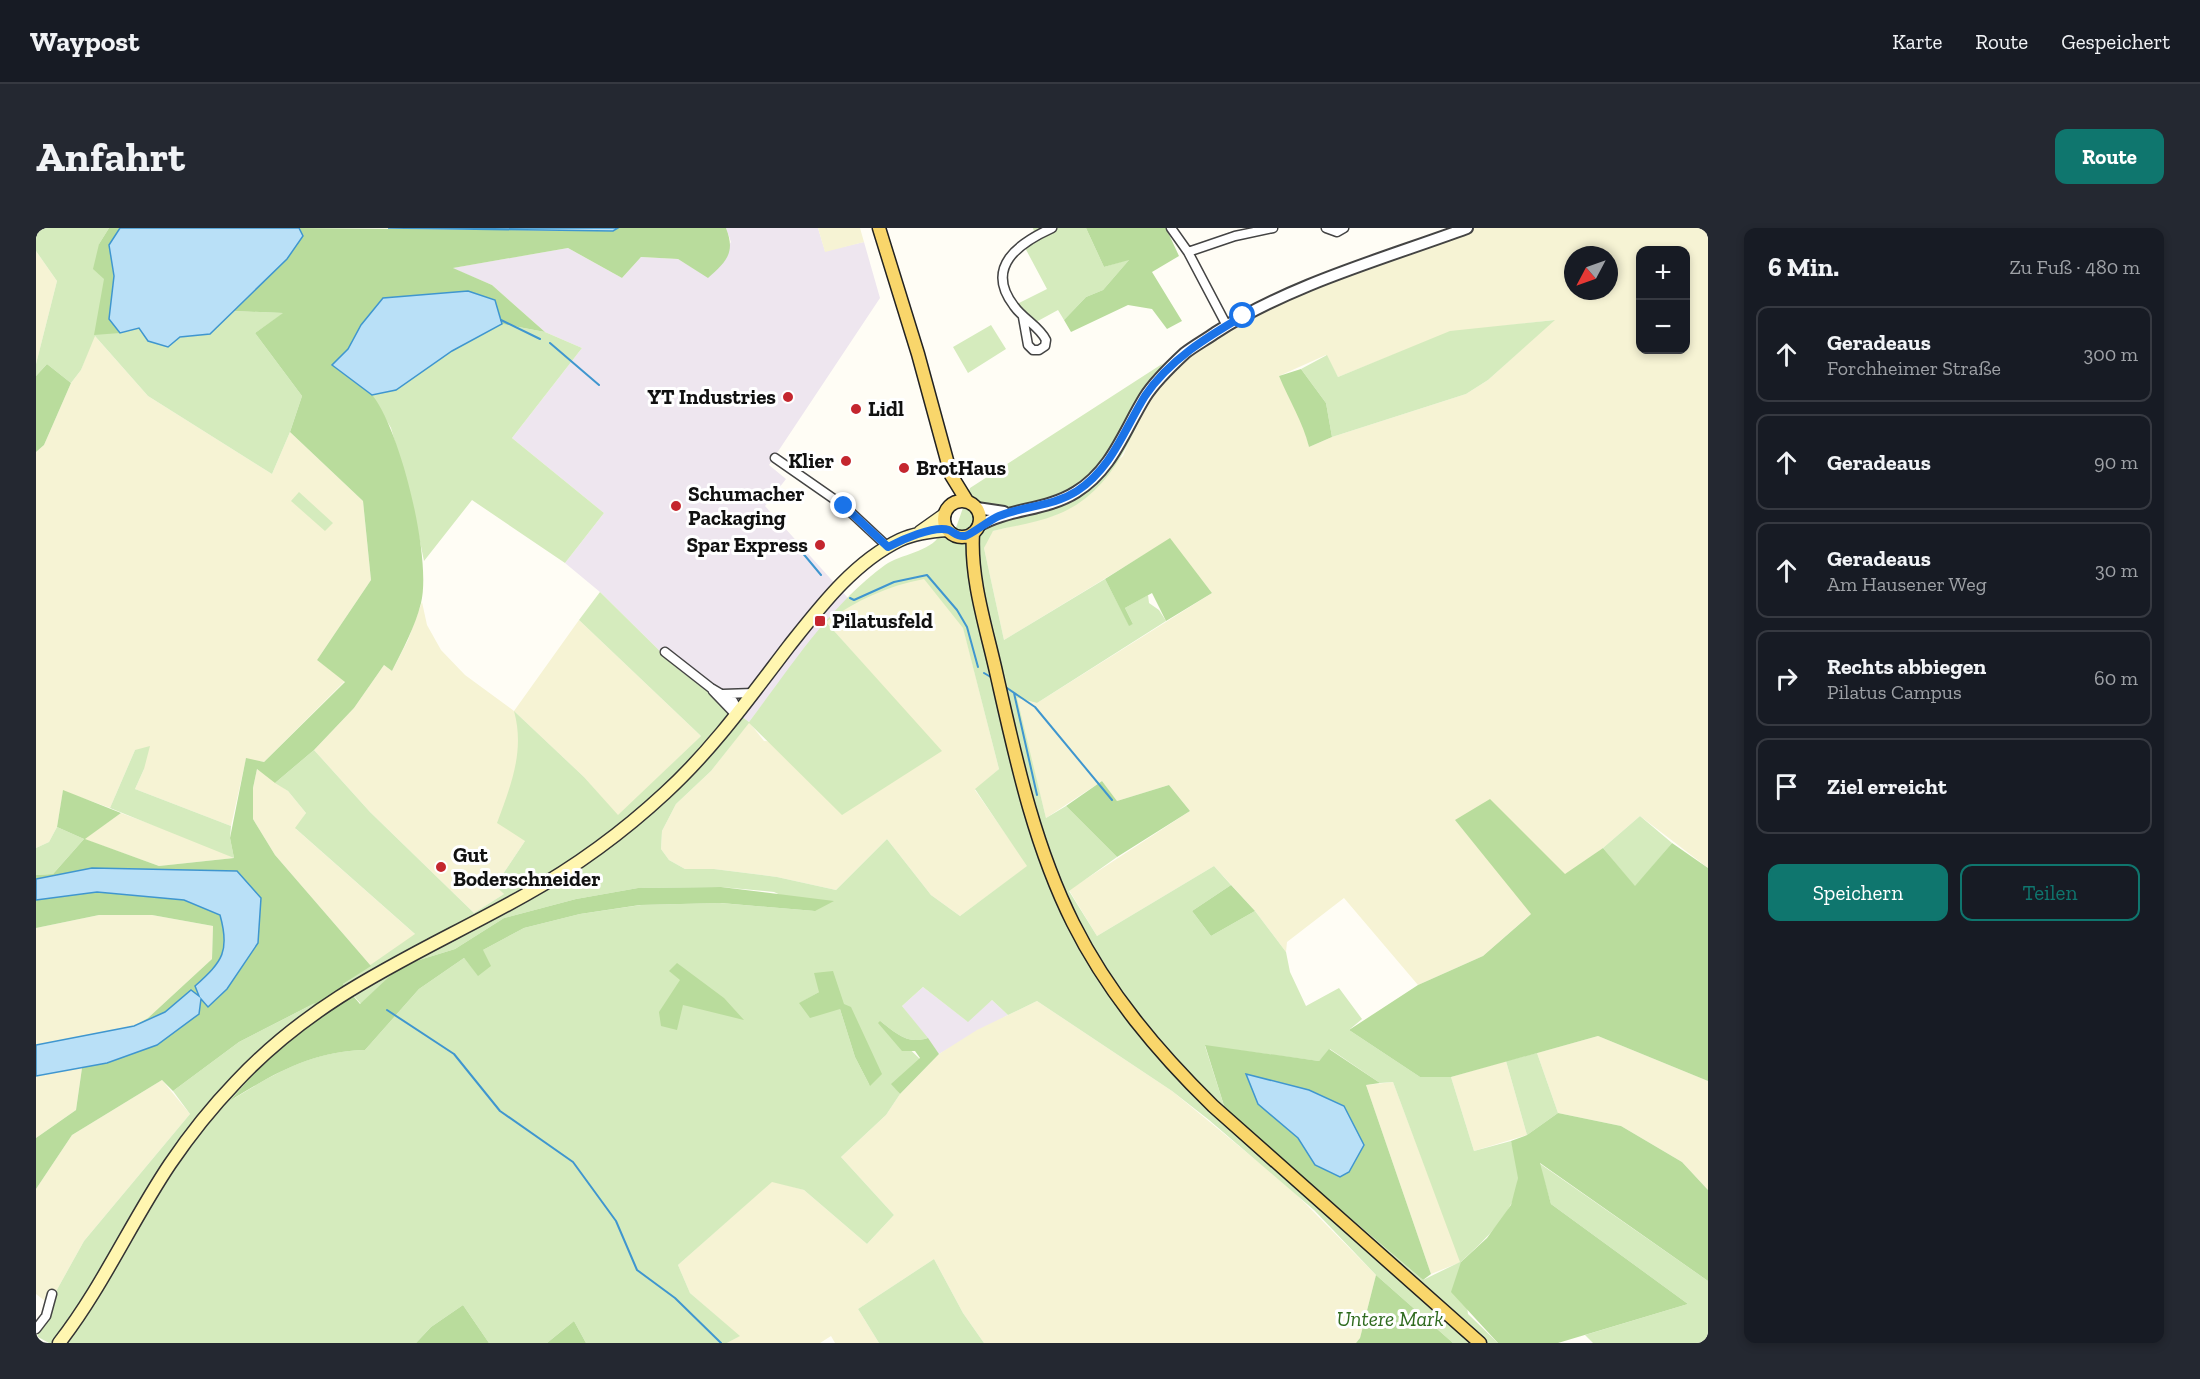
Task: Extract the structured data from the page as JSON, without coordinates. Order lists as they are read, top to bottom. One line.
{"parks":["Untere Mark"],"places":{"other":["YT Industries","Lidl","Klier","BrotHaus","Schumacher Packaging","Spar Express","Gut Boderschneider"],"transit":["Pilatusfeld"]},"north":"bottom left","page":{"header":"Waypost","nav":["Karte","Route","Gespeichert"],"buttons":["Route",["Speichern","Teilen"]],"title":"Anfahrt","heading":["6 Min.","Zu Fuß · 480 m"],"map_buttons":["+","−"],"list":[["Geradeaus","Forchheimer Straße","300 m"],["Geradeaus","90 m"],["Geradeaus","Am Hausener Weg","30 m"],["Rechts abbiegen","Pilatus Campus","60 m"],"Ziel erreicht"]}}
